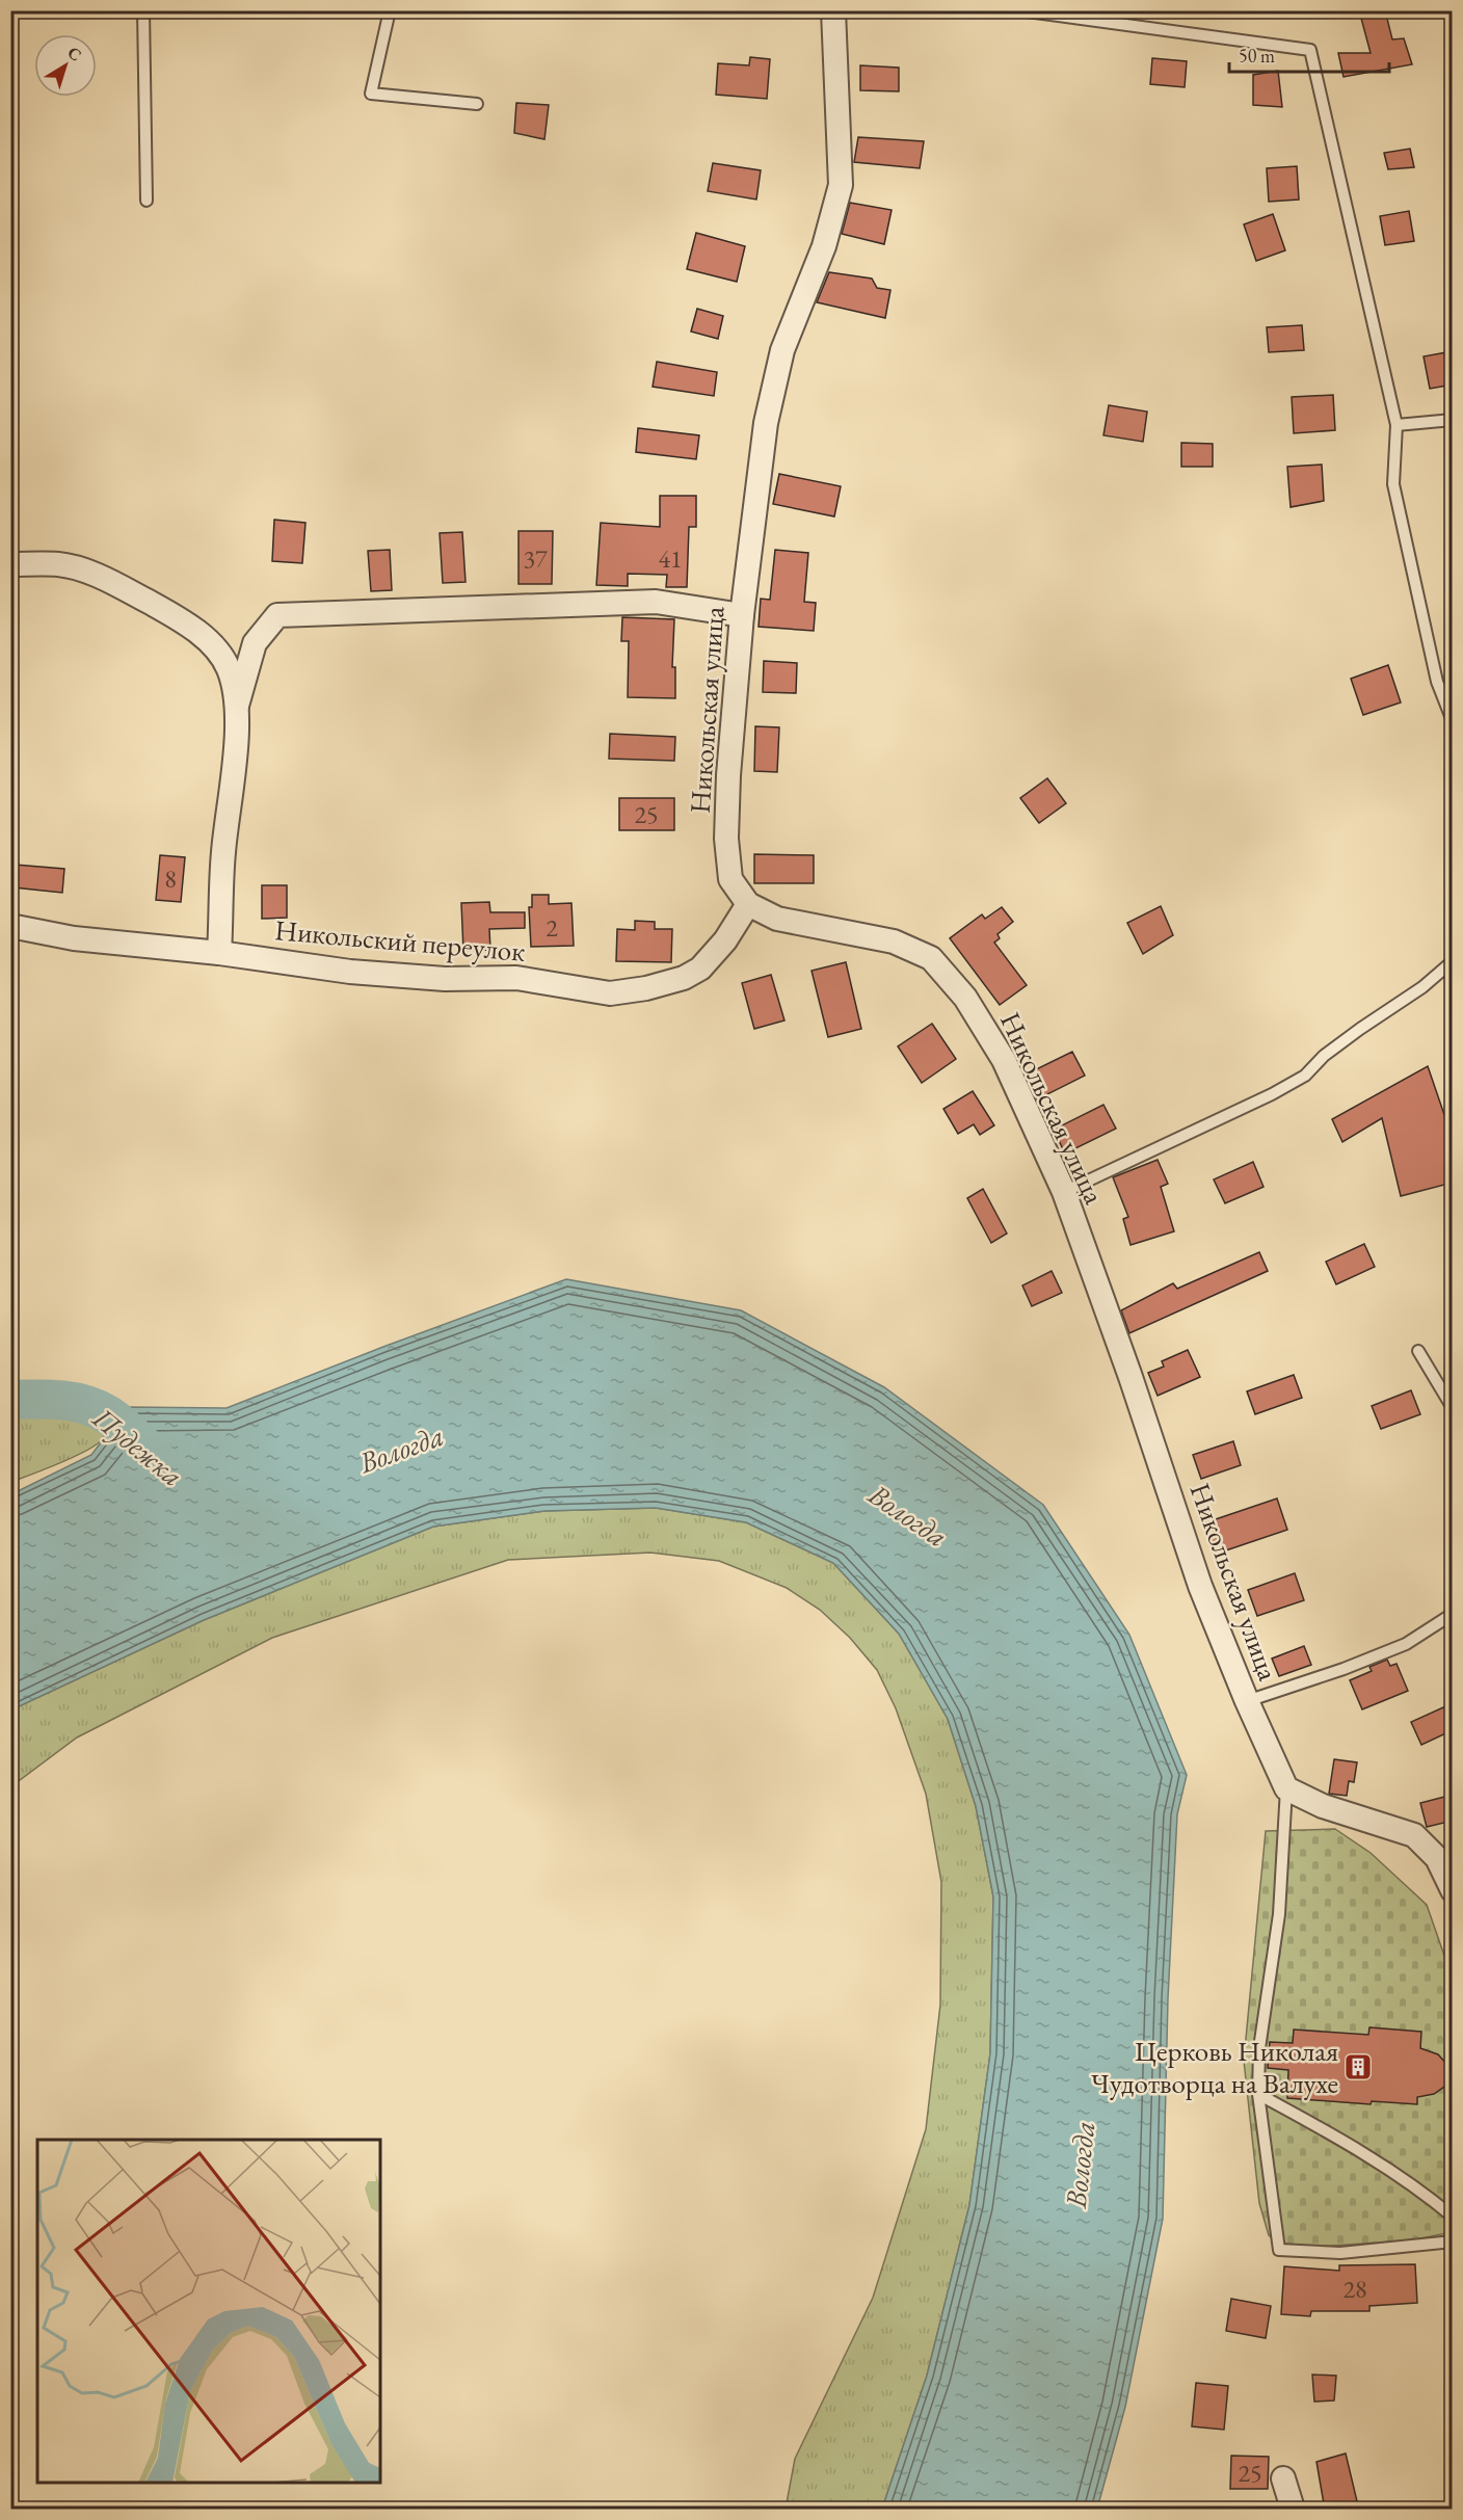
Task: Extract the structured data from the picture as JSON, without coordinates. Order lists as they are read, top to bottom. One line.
{"streets":{"street":["Никольская улица","Никольский переулок"]},"crossings":[["Никольская улица","Никольский переулок"]],"water":["Пудежка","Вологда"],"places":{"building":["Церковь Николая Чудотворца на Валухе"]},"house_numbers":["37","41","25","8","2","28","25"],"scale_bar":"50 m","north":"top right"}
